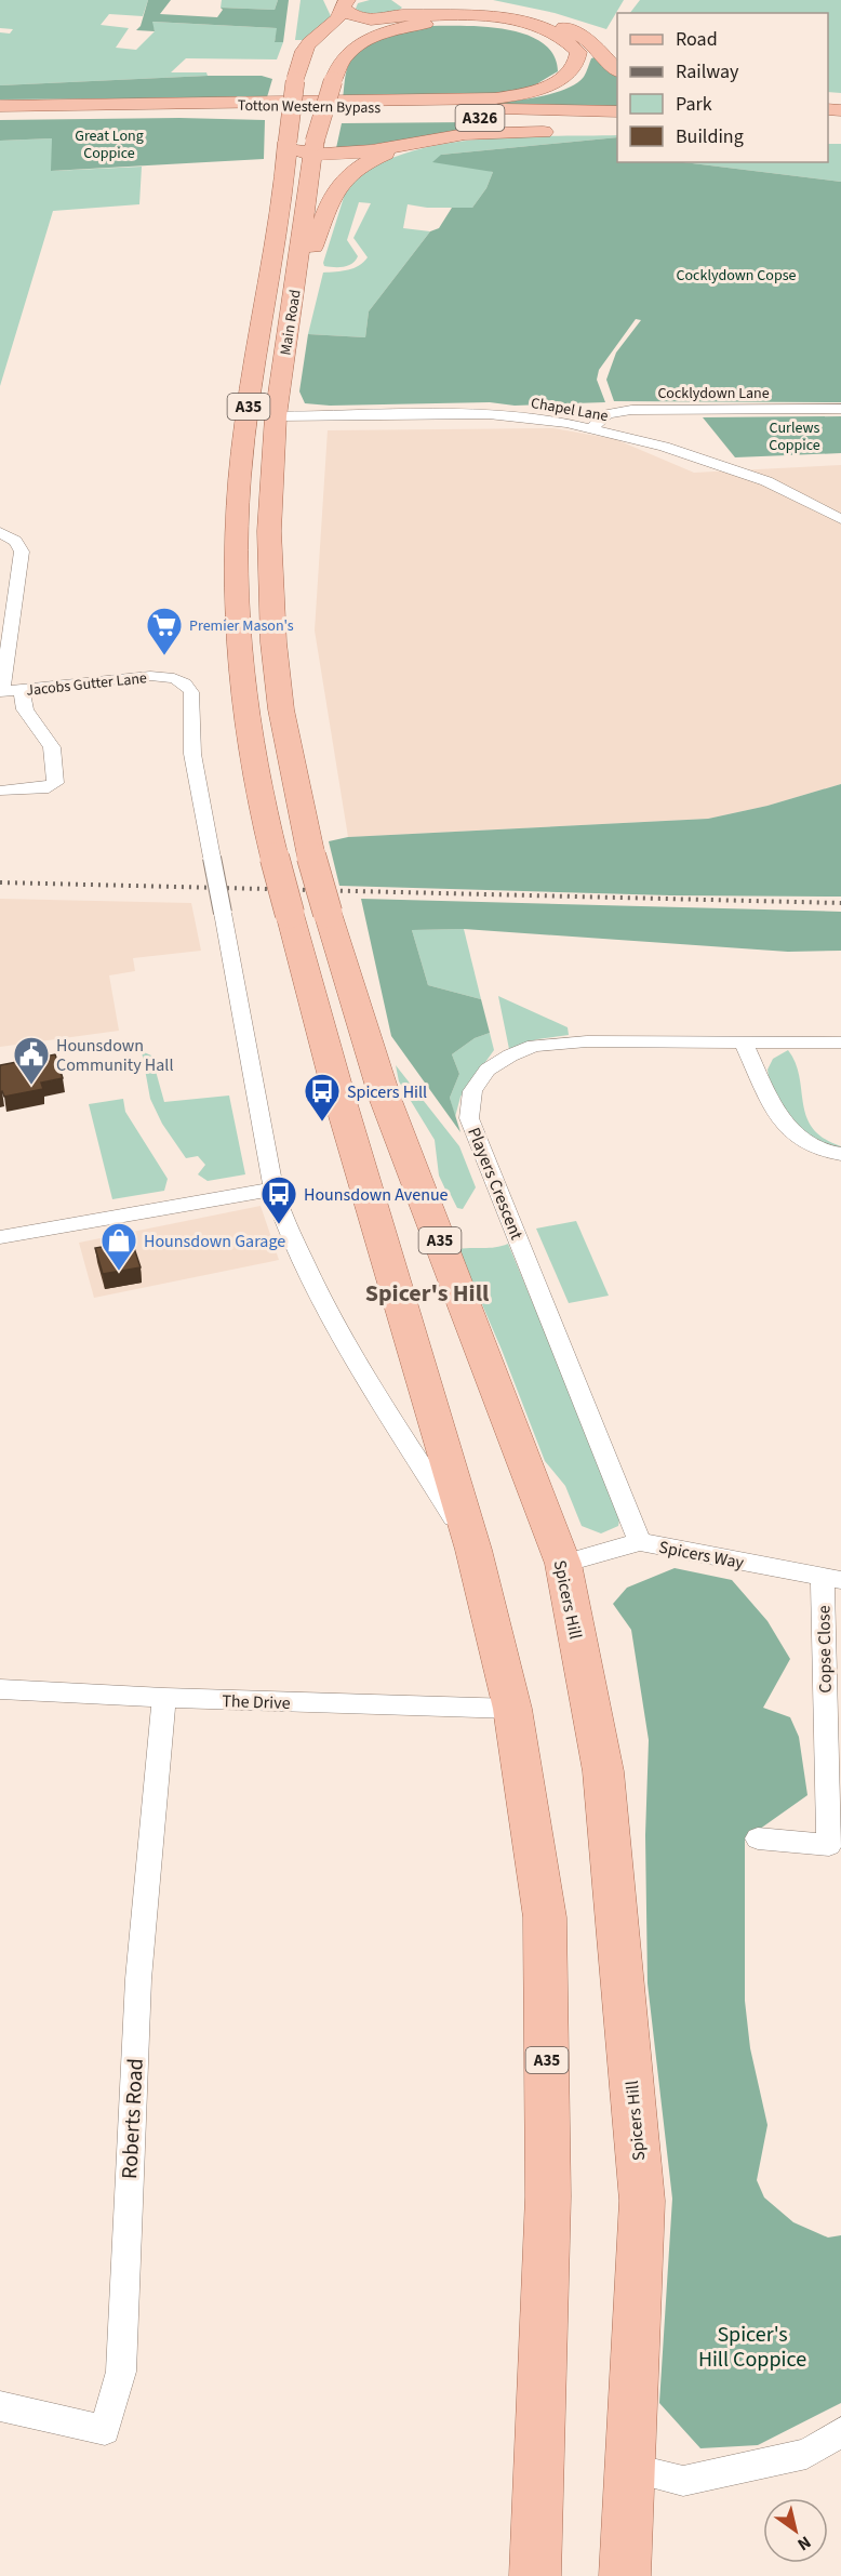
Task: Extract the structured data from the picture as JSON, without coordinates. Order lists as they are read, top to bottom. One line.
{"streets":{"main road":["Totton Western Bypass","A326","Main Road","A35","Spicers Hill"],"street":["Cocklydown Lane","Chapel Lane","Jacobs Gutter Lane","Players Crescent","Spicers Way","Copse Close","The Drive","Roberts Road"]},"crossings":[["Main Road","A35"],["Main Road","Chapel Lane"],["Main Road","Spicers Hill"],["Cocklydown Lane","Chapel Lane"],["A35","The Drive"],["Players Crescent","Spicers Way"],["Spicers Way","Spicers Hill"],["Spicers Way","Copse Close"],["The Drive","Roberts Road"]],"districts":["Spicer's Hill"],"parks":["Great Long Coppice","Cocklydown Copse","Curlews Coppice","Spicer's Hill Coppice"],"places":{"supermarket":["Premier Mason's"],"public building":["Hounsdown Community Hall"],"bus stop":["Spicers Hill","Hounsdown Avenue"],"shop":["Hounsdown Garage"]},"legend":["Road","Railway","Park","Building"],"north":"bottom right"}
